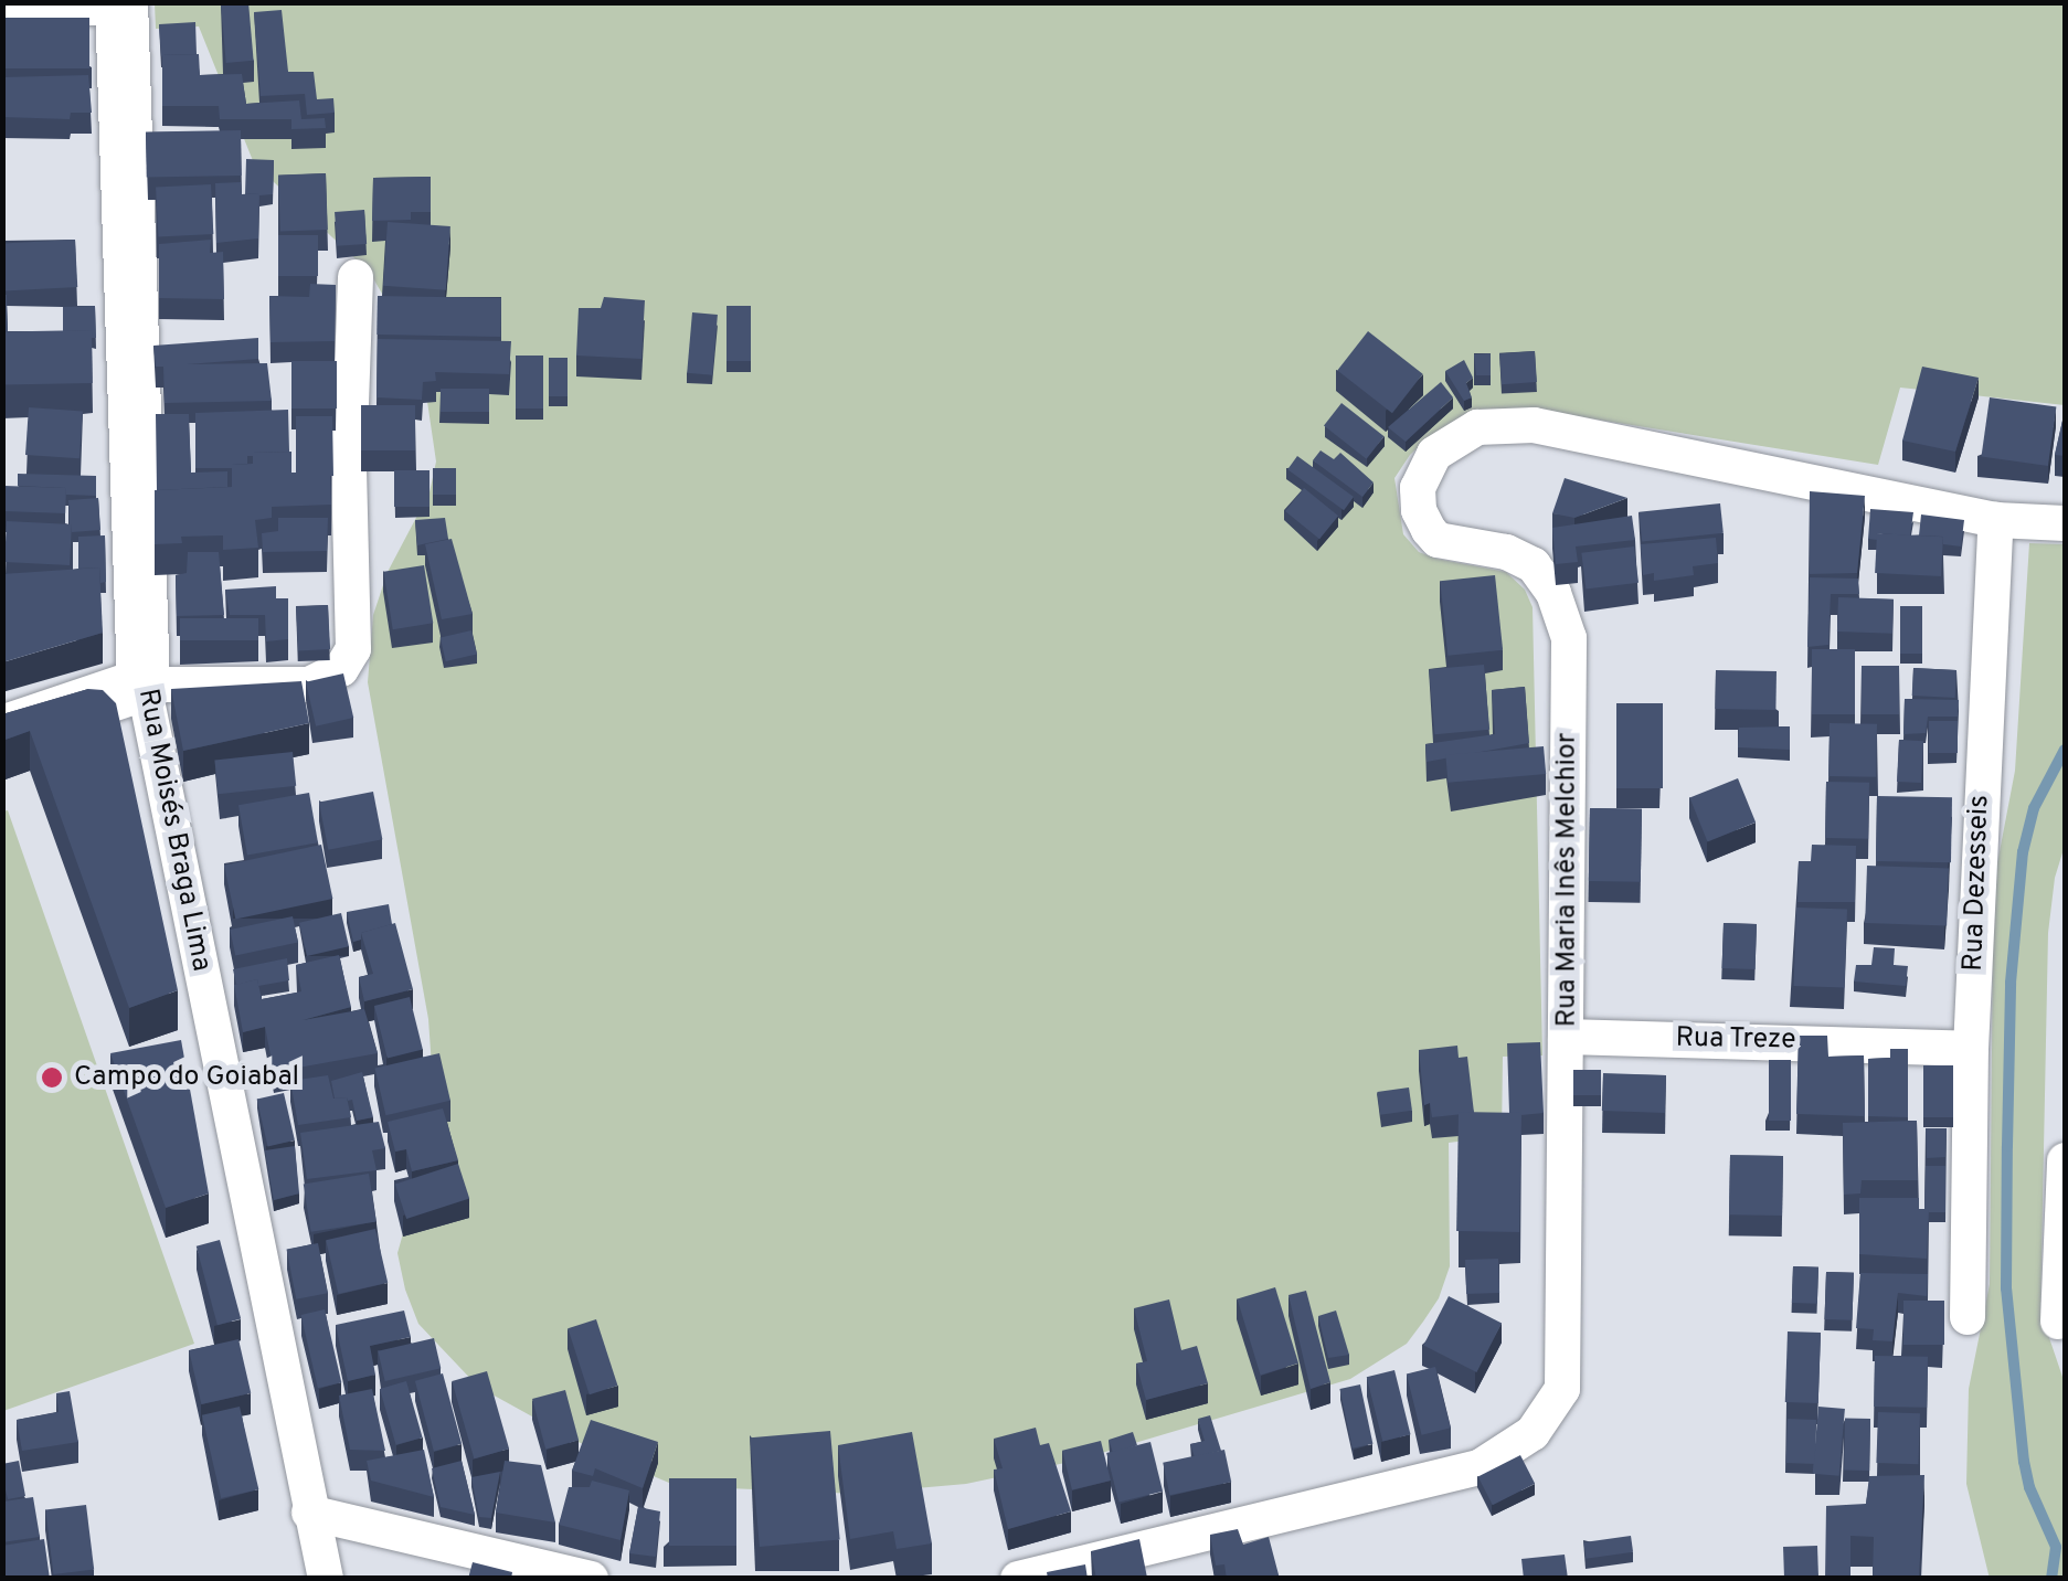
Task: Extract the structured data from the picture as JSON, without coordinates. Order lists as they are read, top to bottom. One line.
{"streets":{"street":["Rua Moisés Braga Lima","Rua Maria Inês Melchior","Rua Dezesseis","Rua Treze"]},"crossings":[["Rua Maria Inês Melchior","Rua Dezesseis"],["Rua Maria Inês Melchior","Rua Treze"],["Rua Dezesseis","Rua Treze"]],"places":["Campo do Goiabal"]}
